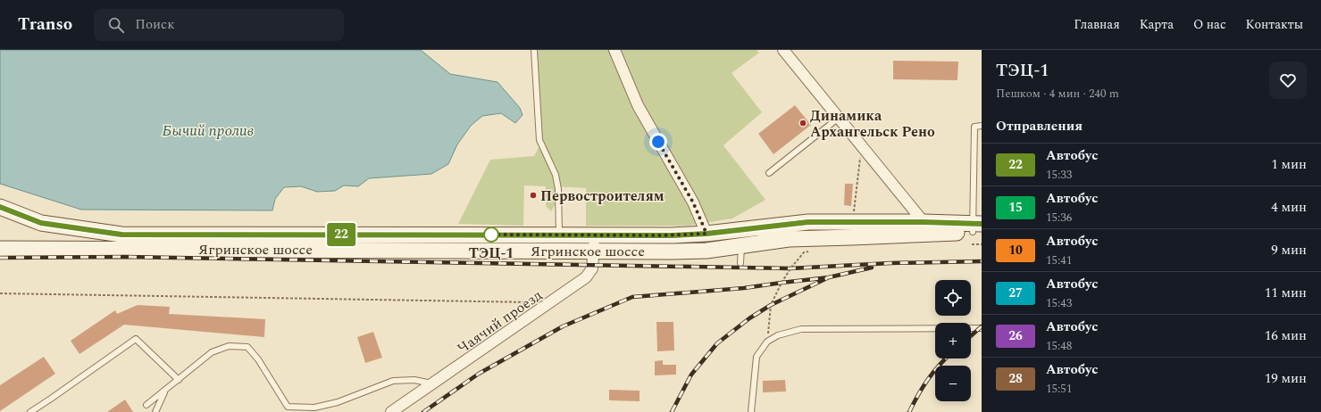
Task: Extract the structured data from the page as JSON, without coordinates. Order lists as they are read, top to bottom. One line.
{"streets":{"main road":["Ягринское шоссе"],"street":["Чаячий проезд"]},"crossings":[["Ягринское шоссе","Чаячий проезд"]],"water":["Бычий пролив"],"places":["Динамика Архангельск Рено","Первостроителям","ТЭЦ-1"],"lines":["bus line 22"],"page":{"header":"Transo","search":"Поиск","nav":["Главная","Карта","О нас","Контакты"],"on_map":"22","heading":[["ТЭЦ-1","Пешком · 4 мин · 240 m"],"Отправления"],"list":[{"mark":"22","name":"Автобус","note":"15:33","value":"1 мин"},{"mark":"15","name":"Автобус","note":"15:36","value":"4 мин"},{"mark":"10","name":"Автобус","note":"15:41","value":"9 мин"},{"mark":"27","name":"Автобус","note":"15:43","value":"11 мин"},{"mark":"26","name":"Автобус","note":"15:48","value":"16 мин"},{"mark":"28","name":"Автобус","note":"15:51","value":"19 мин"}],"map_buttons":["+","−"]}}
